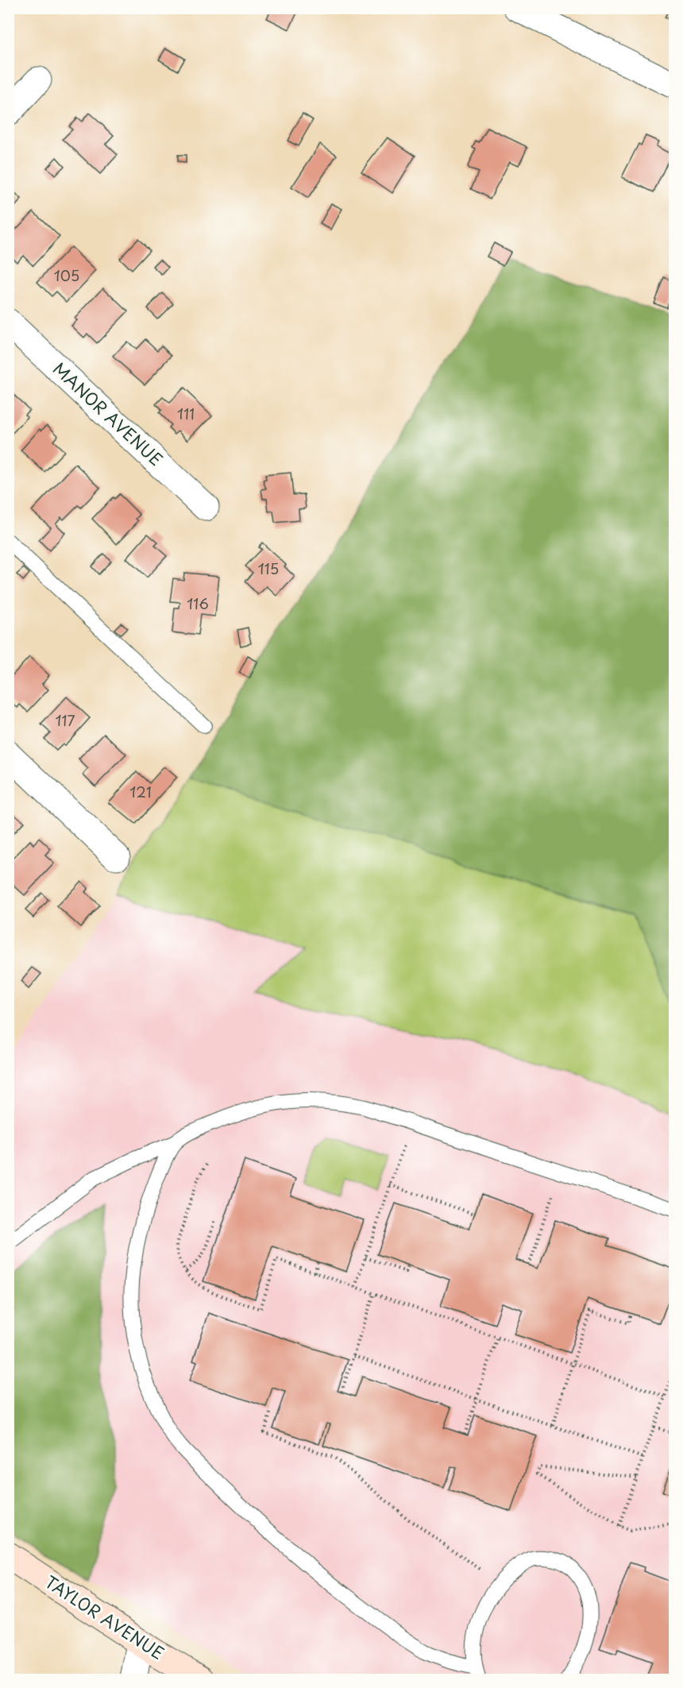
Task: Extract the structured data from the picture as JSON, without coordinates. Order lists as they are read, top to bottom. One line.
{"streets":{"main road":["TAYLOR AVENUE"],"street":["MANOR AVENUE"]},"house_numbers":["105","111","115","116","117","121"]}
